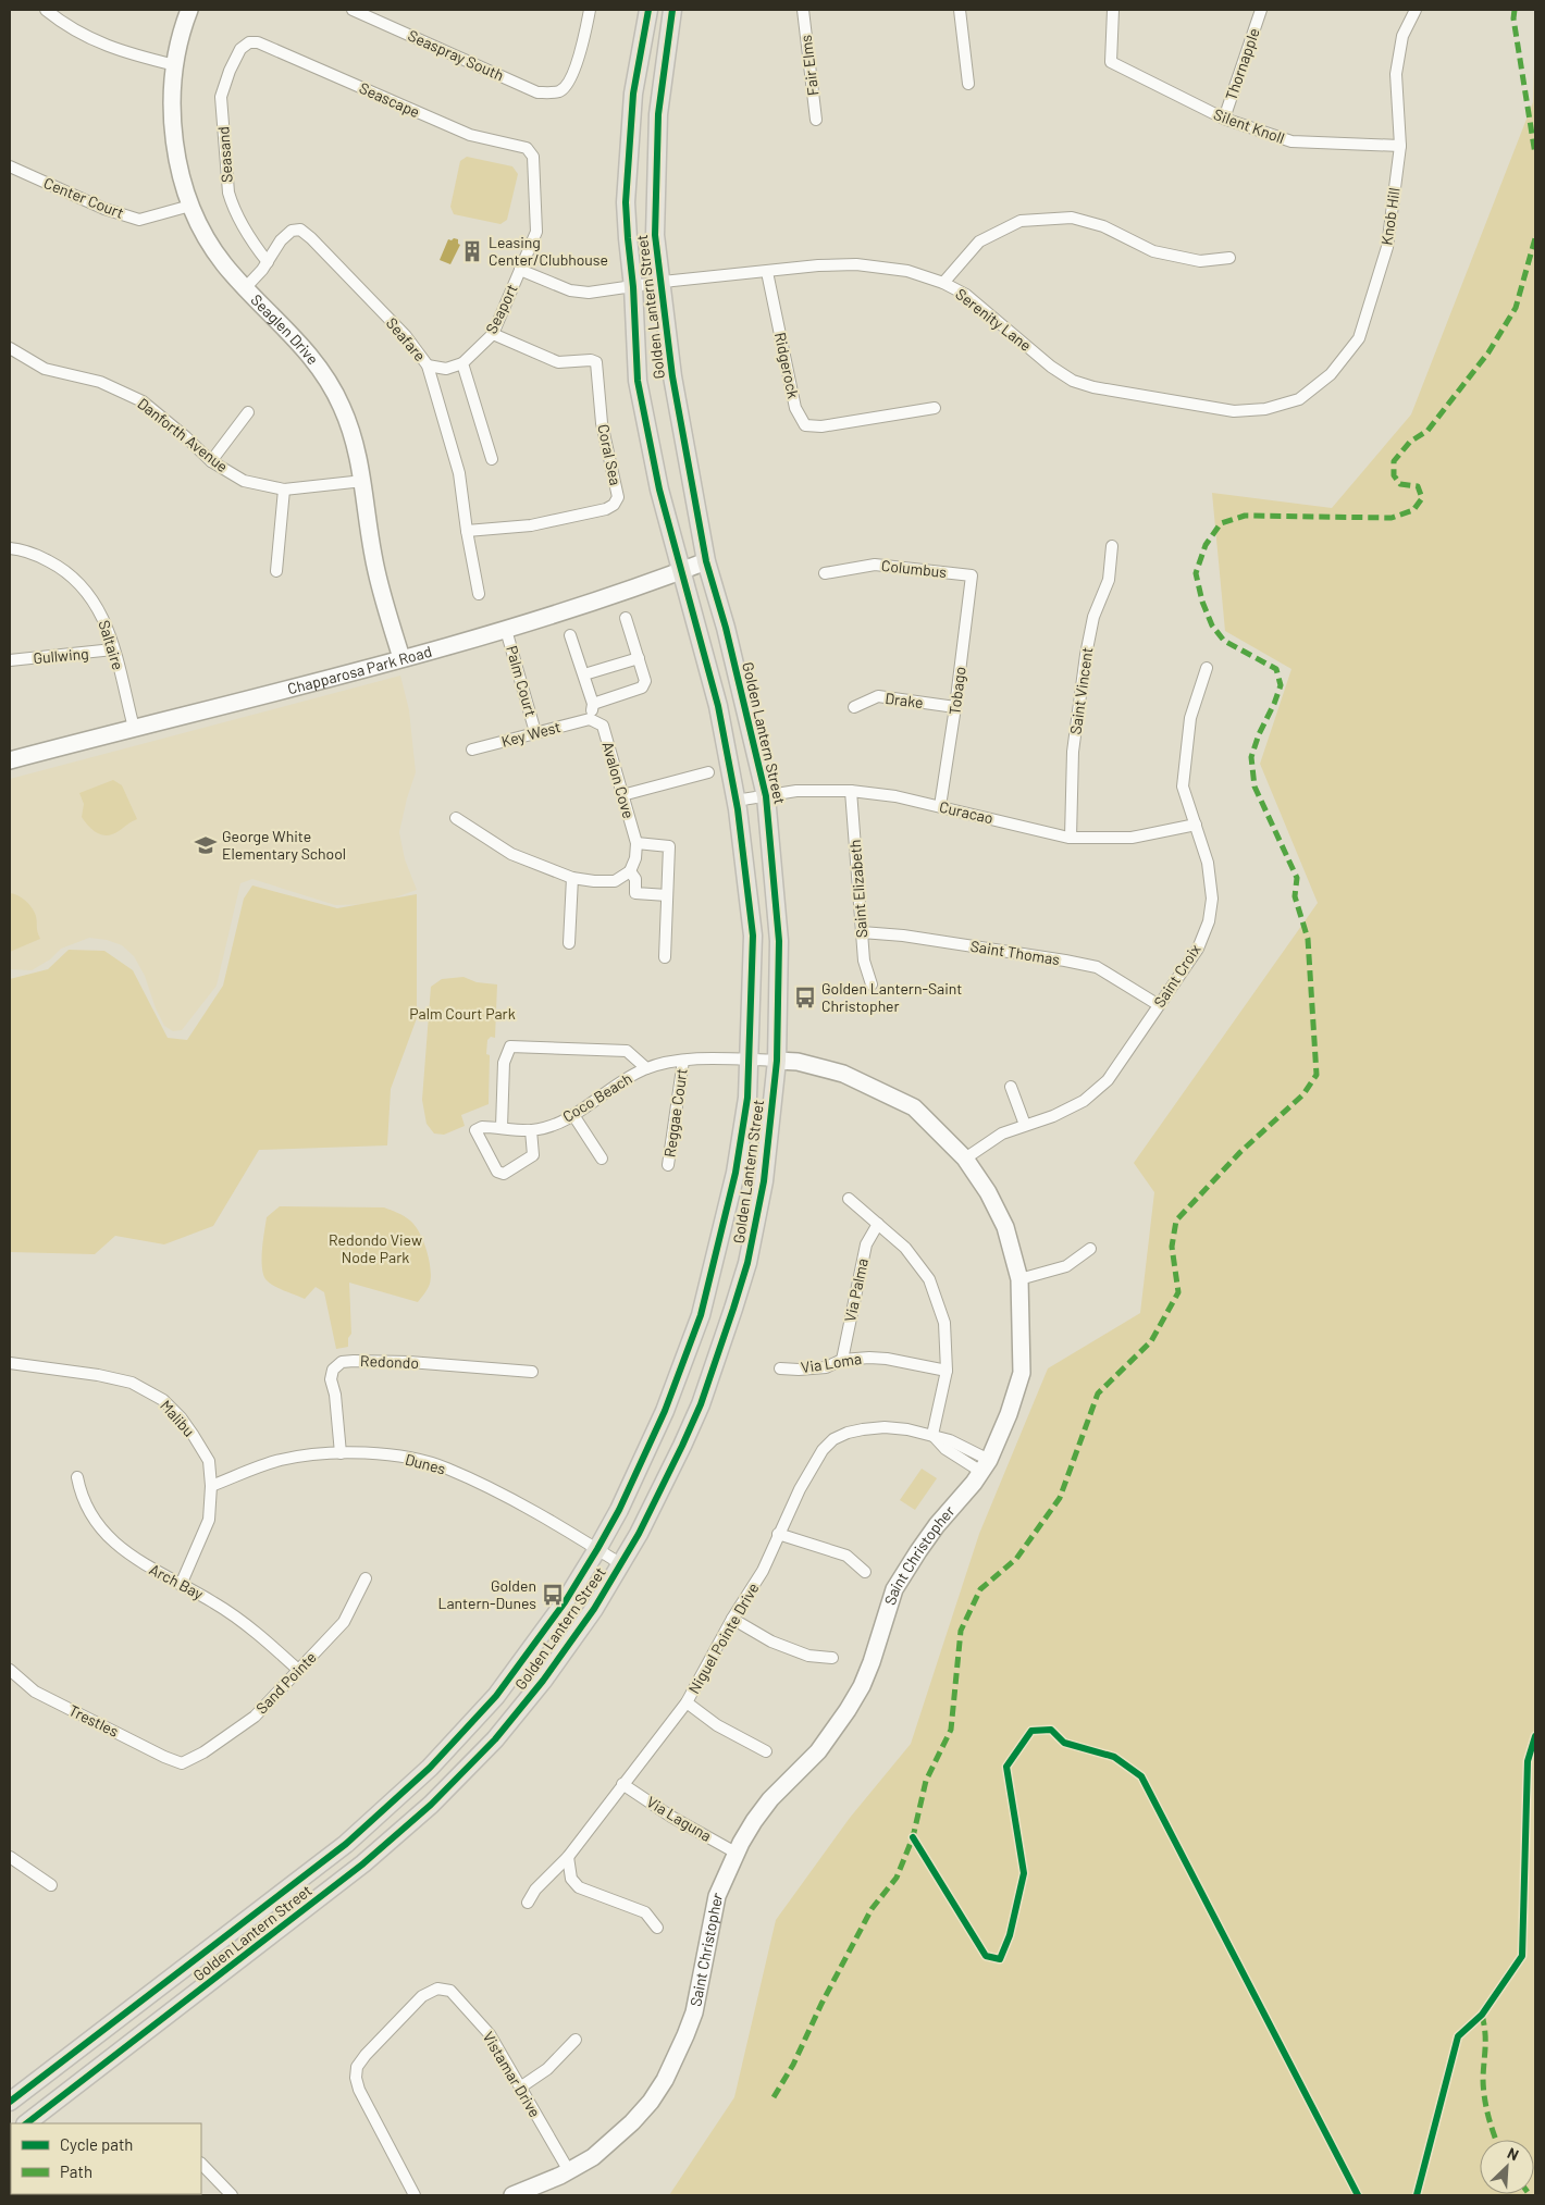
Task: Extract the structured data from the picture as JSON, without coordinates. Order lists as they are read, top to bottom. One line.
{"streets":{"main road":["Golden Lantern Street"],"street":["Seaspray South","Thornapple","Fair Elms","Seascape","Silent Knoll","Seasand","Center Court","Knob Hill","Seaport","Serenity Lane","Seaglen Drive","Seafare","Ridgerock","Danforth Avenue","Coral Sea","Columbus","Saltaire","Gullwing","Chapparosa Park Road","Palm Court","Tobago","Saint Vincent","Drake","Key West","Avalon Cove","Curacao","Saint Elizabeth","Saint Thomas","Saint Croix","Coco Beach","Reggae Court","Via Palma","Redondo","Via Loma","Malibu","Dunes","Saint Christopher","Arch Bay","Niguel Pointe Drive","Sand Pointe","Trestles","Via Laguna","Vistamar Drive"]},"crossings":[["Thornapple","Silent Knoll"],["Seascape","Seasand"],["Seascape","Seaport"],["Silent Knoll","Knob Hill"],["Seasand","Seafare"],["Center Court","Seaglen Drive"],["Knob Hill","Serenity Lane"],["Golden Lantern Street","Serenity Lane"],["Golden Lantern Street","Chapparosa Park Road"],["Golden Lantern Street","Curacao"],["Golden Lantern Street","Dunes"],["Golden Lantern Street","Saint Christopher"],["Seaport","Serenity Lane"],["Seaport","Coral Sea"],["Serenity Lane","Ridgerock"],["Seaglen Drive","Seafare"],["Seaglen Drive","Danforth Avenue"],["Seaglen Drive","Chapparosa Park Road"],["Seafare","Coral Sea"],["Columbus","Tobago"],["Saltaire","Gullwing"],["Saltaire","Chapparosa Park Road"],["Chapparosa Park Road","Palm Court"],["Palm Court","Key West"],["Tobago","Drake"],["Tobago","Curacao"],["Saint Vincent","Curacao"],["Key West","Avalon Cove"],["Curacao","Saint Elizabeth"],["Curacao","Saint Croix"],["Saint Elizabeth","Saint Thomas"],["Saint Thomas","Saint Croix"],["Saint Croix","Saint Christopher"],["Coco Beach","Saint Christopher"],["Reggae Court","Saint Christopher"],["Via Palma","Via Loma"],["Redondo","Dunes"],["Malibu","Dunes"],["Malibu","Arch Bay"],["Saint Christopher","Via Laguna"],["Saint Christopher","Vistamar Drive"],["Arch Bay","Sand Pointe"],["Niguel Pointe Drive","Via Laguna"],["Sand Pointe","Trestles"]],"parks":["Palm Court Park","Redondo View Node Park"],"places":{"building":["Leasing Center/Clubhouse"],"school or university":["George White Elementary School"],"bus stop":["Golden Lantern-Saint Christopher","Golden Lantern-Dunes"]},"legend":["Cycle path","Path"],"north":"top right"}
